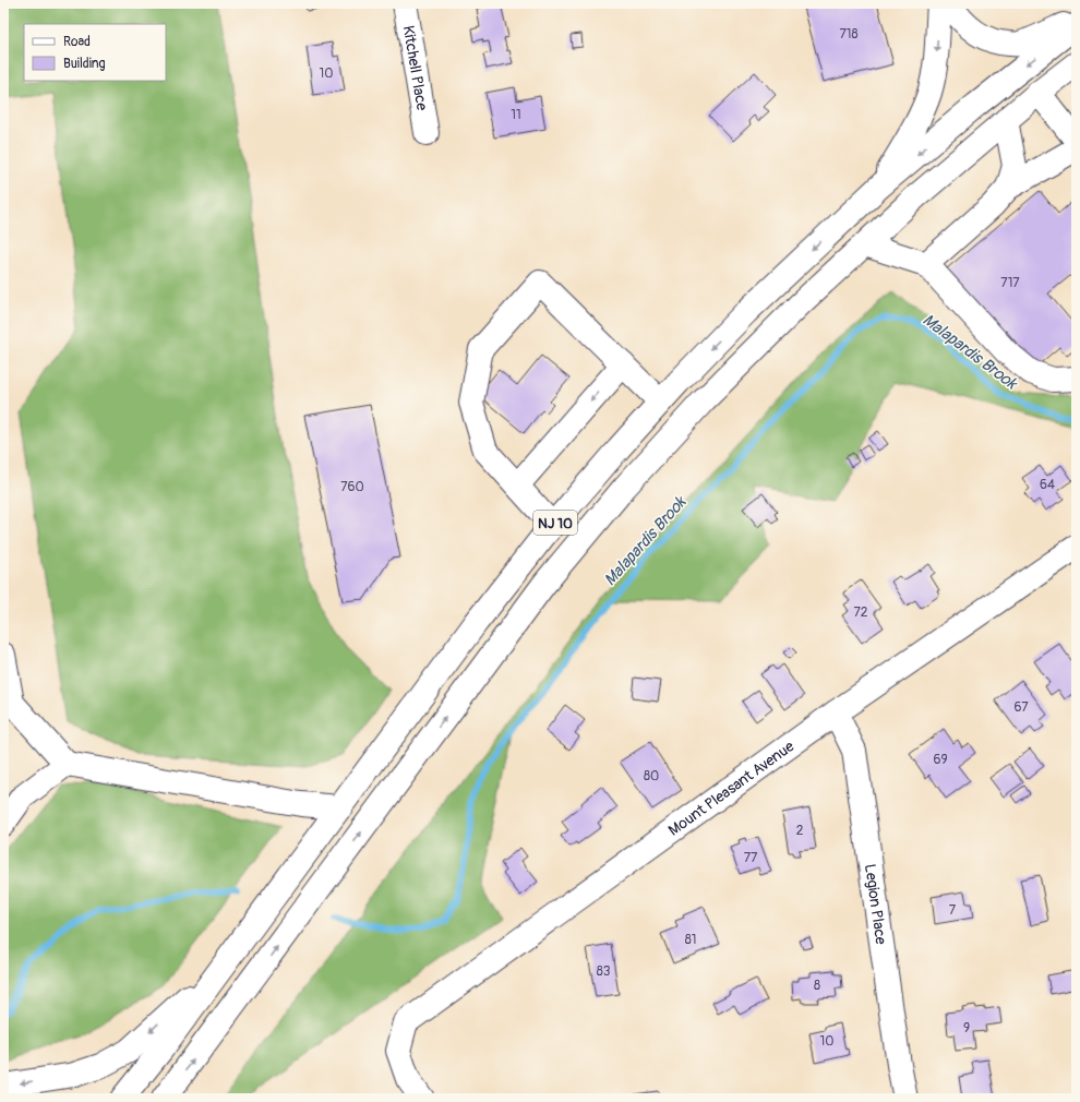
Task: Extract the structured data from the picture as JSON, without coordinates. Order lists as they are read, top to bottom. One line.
{"streets":{"main road":["Kitchell Place","NJ 10","Mount Pleasant Avenue","Legion Place"]},"crossings":[["Mount Pleasant Avenue","Legion Place"]],"water":["Malapardis Brook"],"house_numbers":["718","10","11","717","64","760","72","67","69","80","2","77","7","81","83","8","9","10"],"legend":["Road","Building"]}
